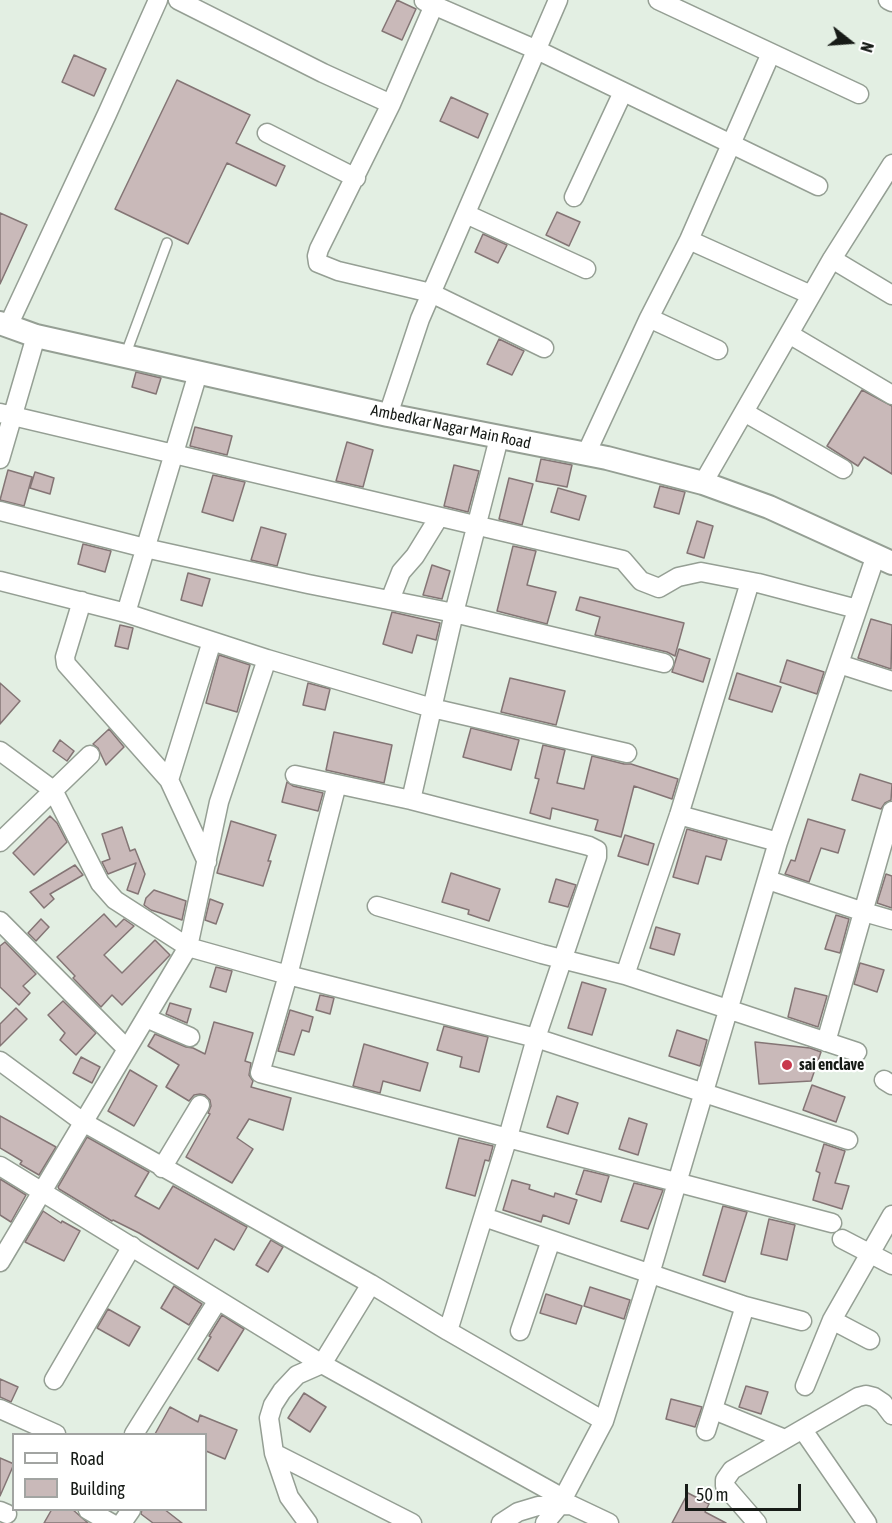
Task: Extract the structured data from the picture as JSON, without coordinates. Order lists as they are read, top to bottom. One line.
{"streets":{"street":["Ambedkar Nagar Main Road"]},"places":["sai enclave"],"legend":["Road","Building"],"scale_bar":"50 m","north":"right"}
